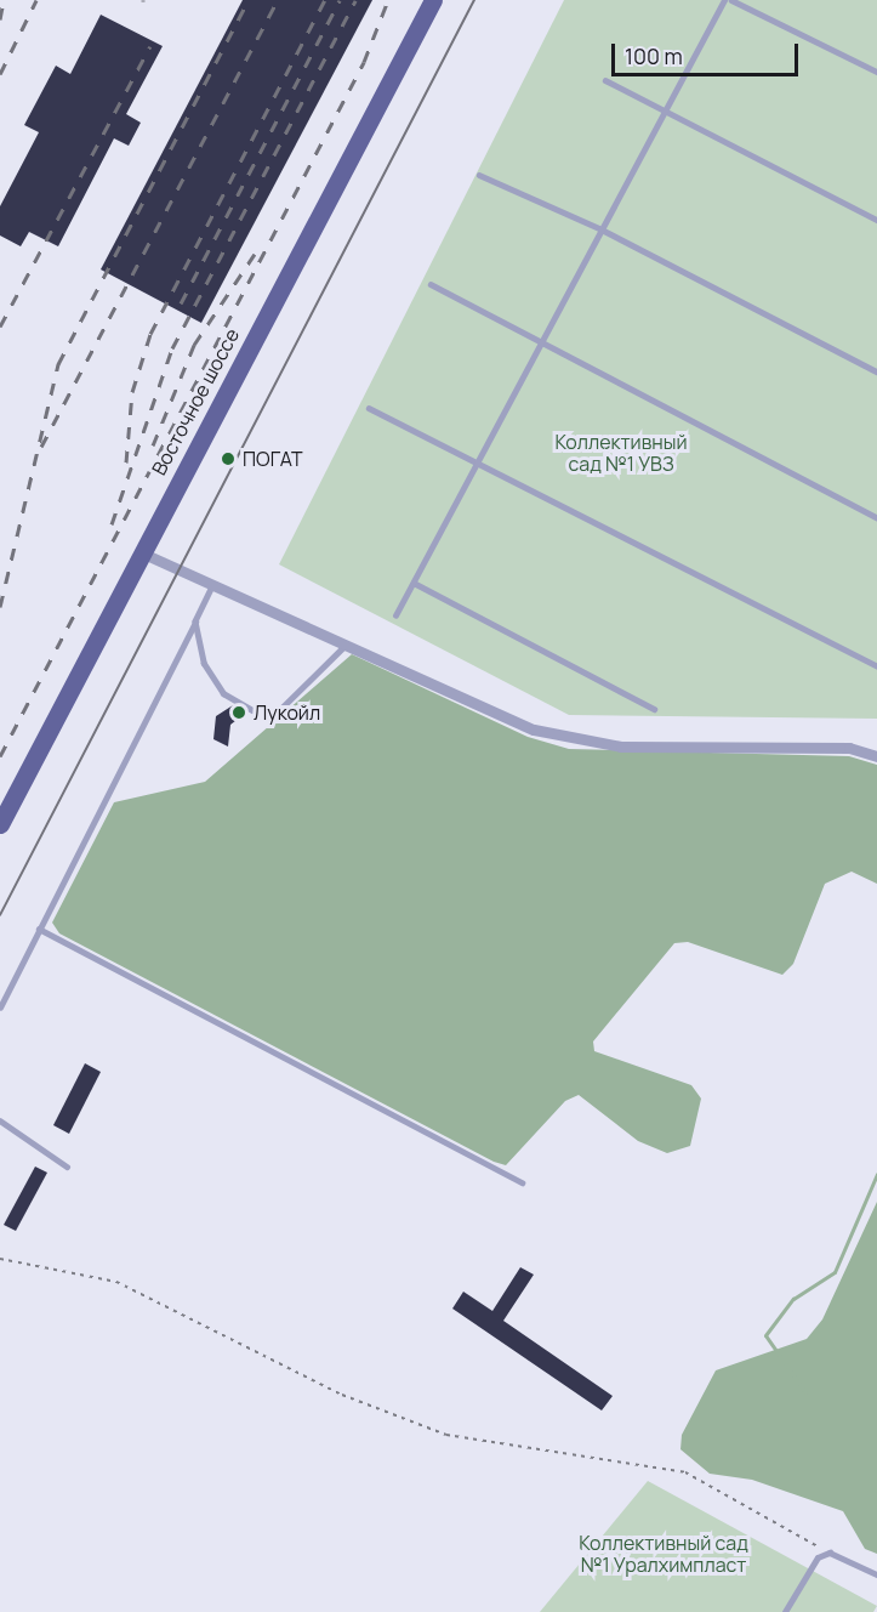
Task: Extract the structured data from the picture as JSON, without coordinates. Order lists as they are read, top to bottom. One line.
{"streets":{"main road":["Восточное шоссе"]},"parks":["Коллективный сад №1 УВЗ","Коллективный сад №1 Уралхимпласт"],"places":["ПОГАТ","Лукойл"],"scale_bar":"100 m"}
